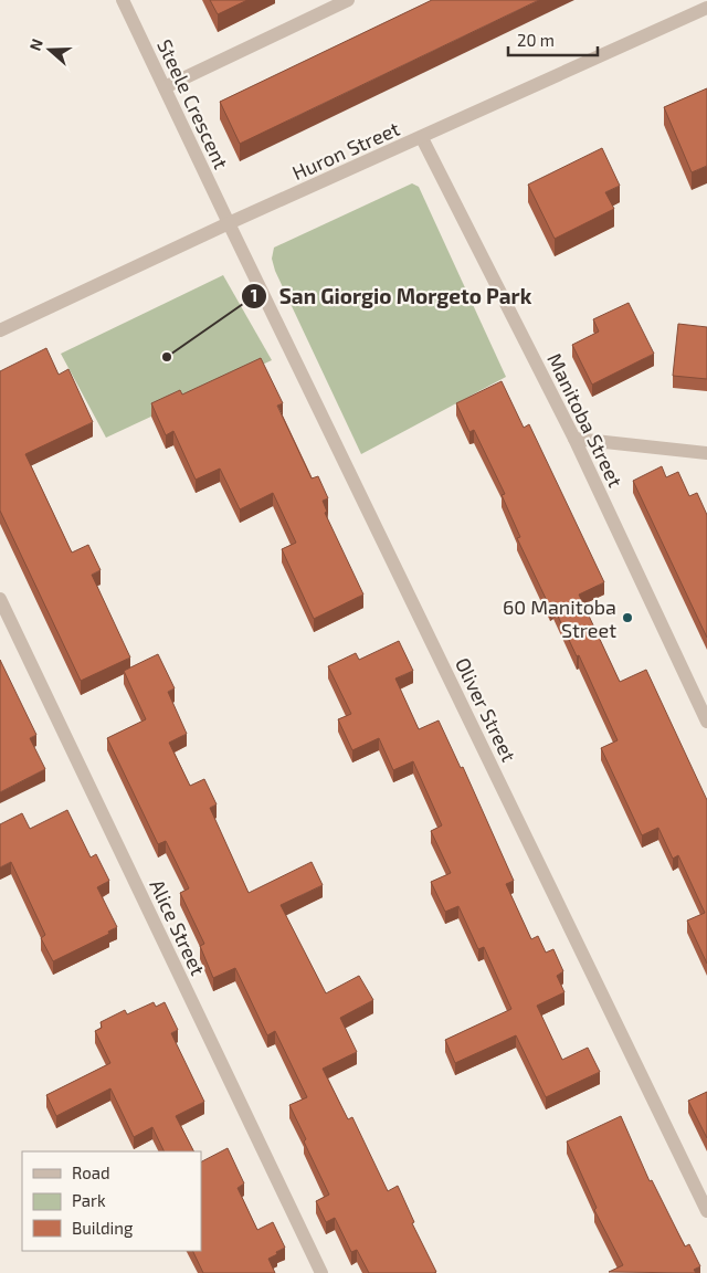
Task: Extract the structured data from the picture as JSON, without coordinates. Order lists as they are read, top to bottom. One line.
{"streets":{"street":["Steele Crescent","Huron Street","Manitoba Street","Oliver Street","Alice Street"]},"crossings":[["Steele Crescent","Huron Street"],["Steele Crescent","Oliver Street"],["Huron Street","Manitoba Street"],["Huron Street","Oliver Street"]],"places":["San Giorgio Morgeto Park","60 Manitoba Street"],"legend":["Road","Park","Building"],"scale_bar":"20 m","north":"left"}
